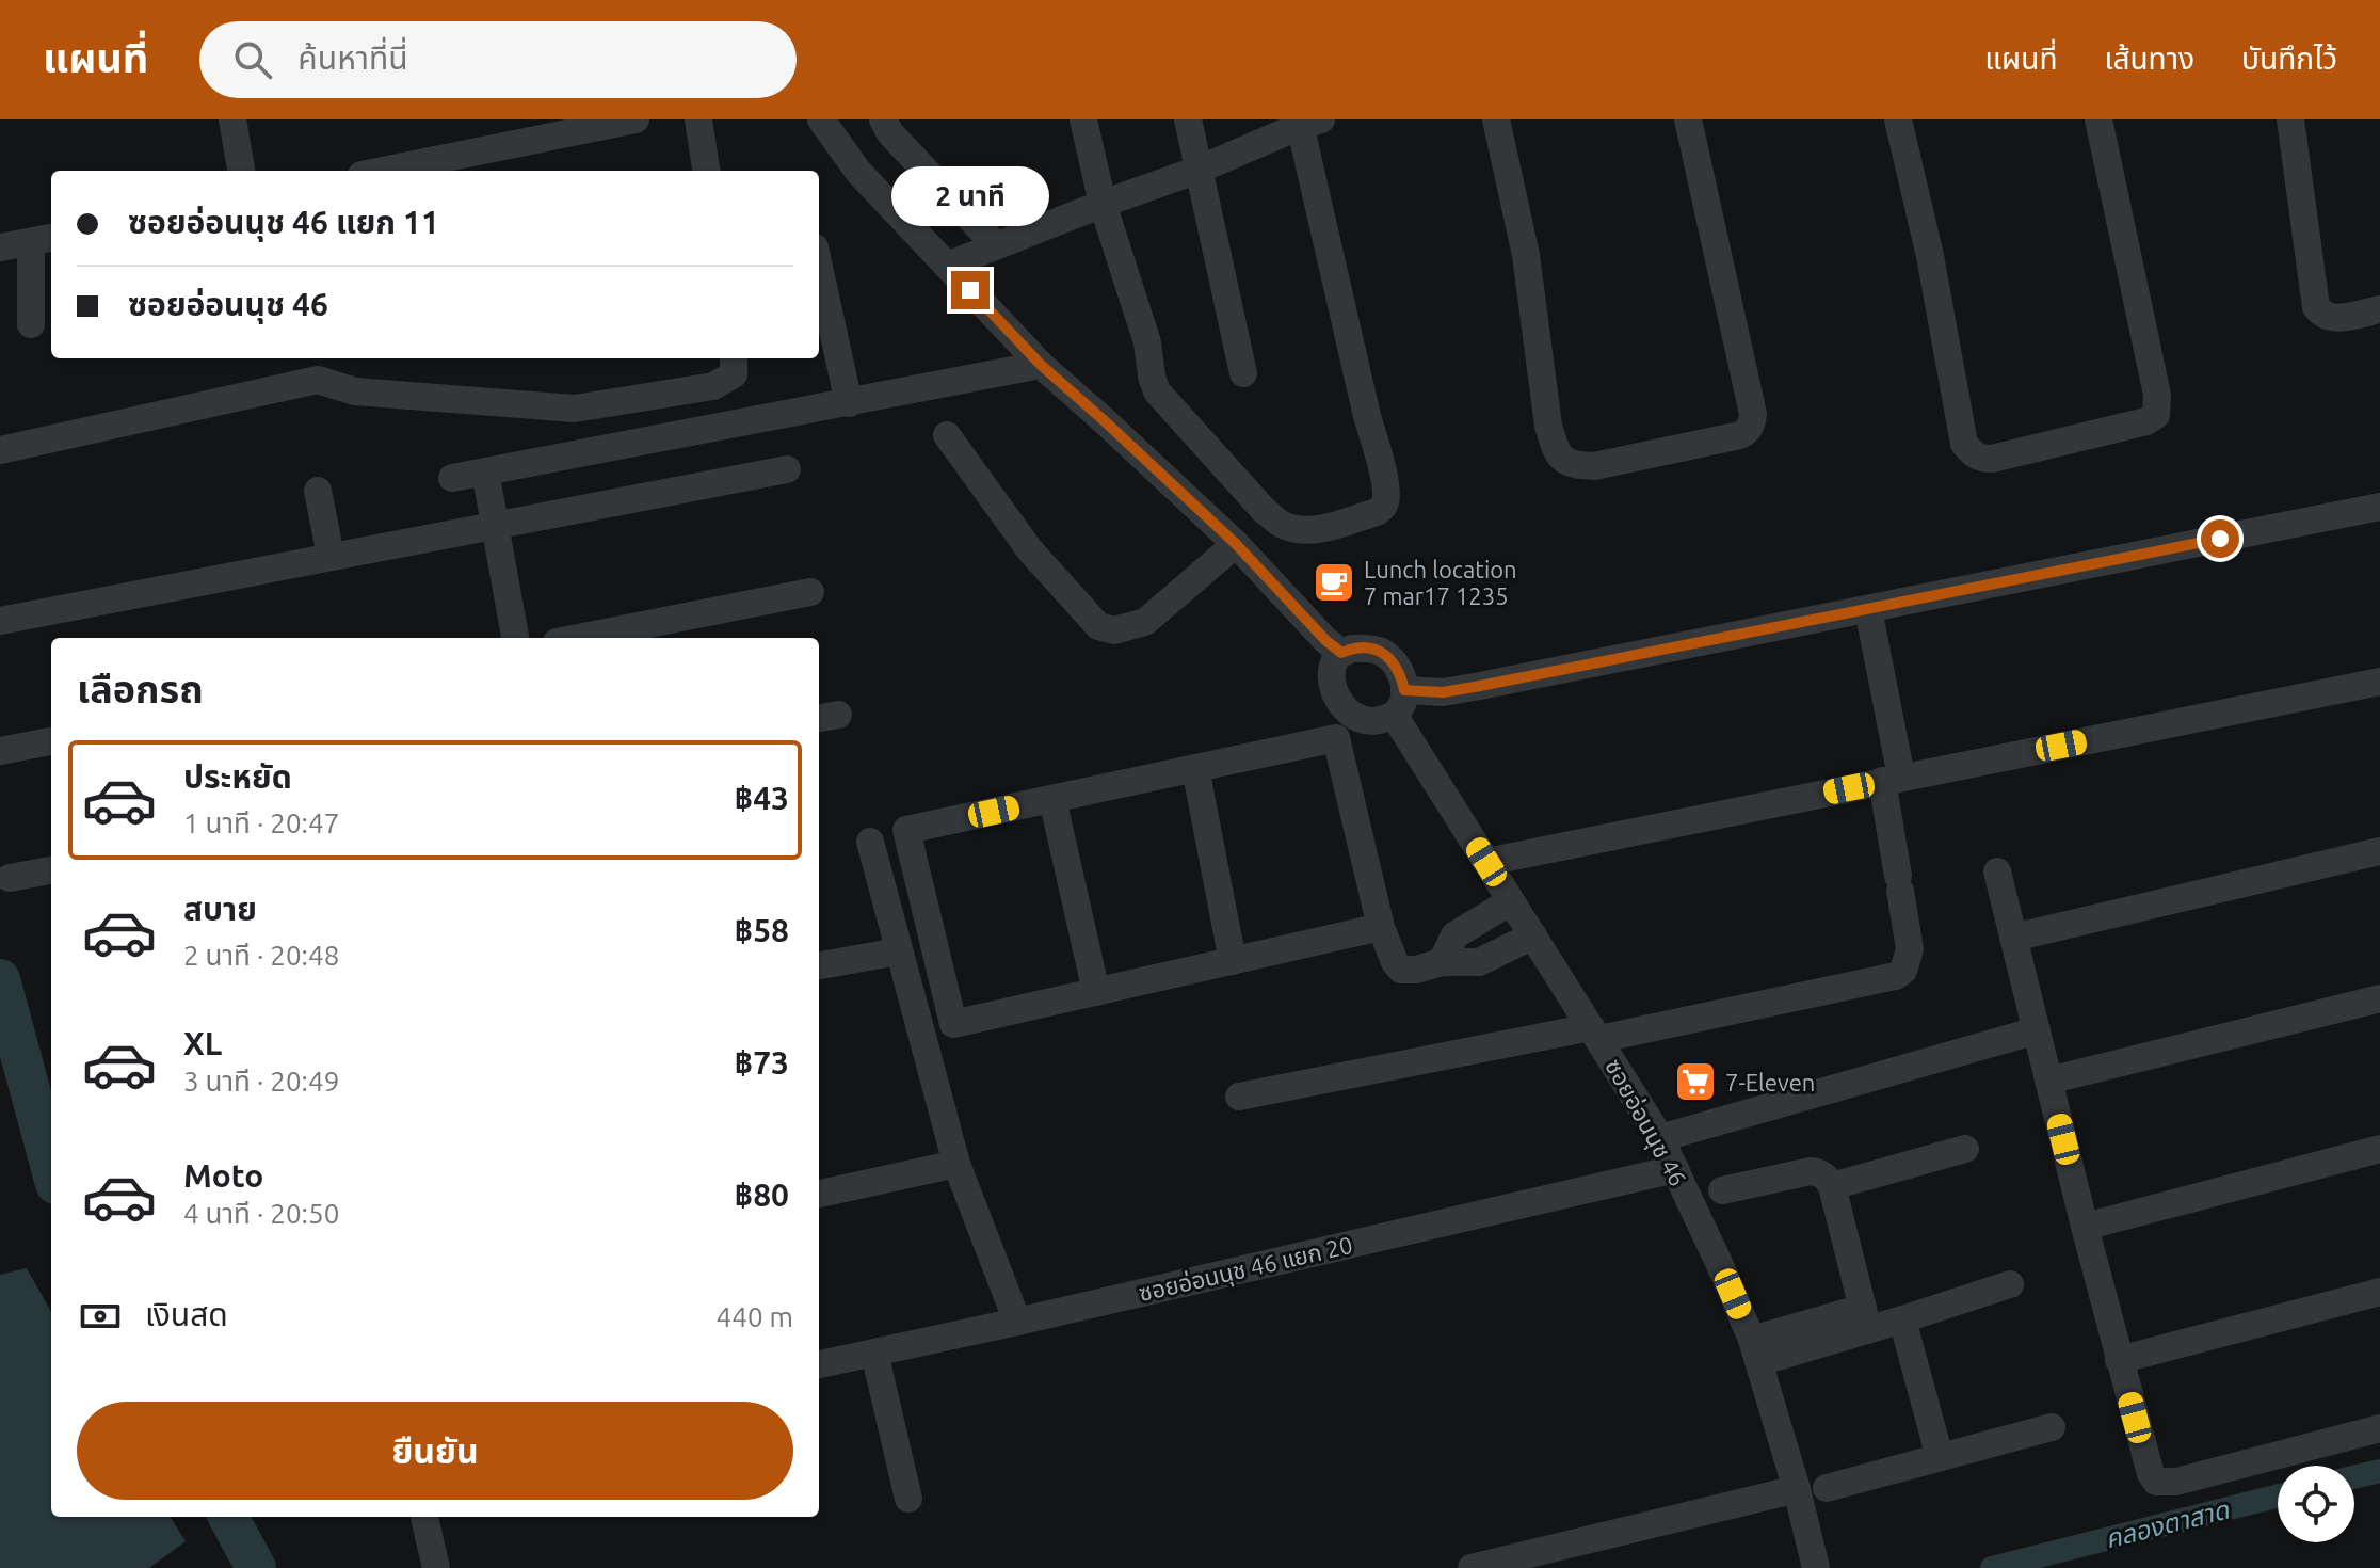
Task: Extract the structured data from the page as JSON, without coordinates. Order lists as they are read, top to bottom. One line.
{"streets":{"street":["ซอยอ่อนนุช 46","ซอยอ่อนนุช 46 แยก 20"]},"crossings":[["ซอยอ่อนนุช 46","ซอยอ่อนนุช 46 แยก 20"]],"water":["คลองตาสาด"],"places":{"cafe":["Lunch location 7 mar17 1235"],"supermarket":["7-Eleven"]},"page":{"header":"แผนที่","search":"ค้นหาที่นี่","nav":["แผนที่","เส้นทาง","บันทึกไว้"],"bubble":"2 นาที","banner":["ซอยอ่อนนุช 46 แยก 11","ซอยอ่อนนุช 46"],"heading":"เลือกรถ","list":[{"name":"ประหยัด","note":"1 นาที · 20:47","value":"฿43"},{"name":"สบาย","note":"2 นาที · 20:48","value":"฿58"},{"name":"XL","note":"3 นาที · 20:49","value":"฿73"},{"name":"Moto","note":"4 นาที · 20:50","value":"฿80"}],"pay":["เงินสด","440 m"],"buttons":"ยืนยัน"}}
